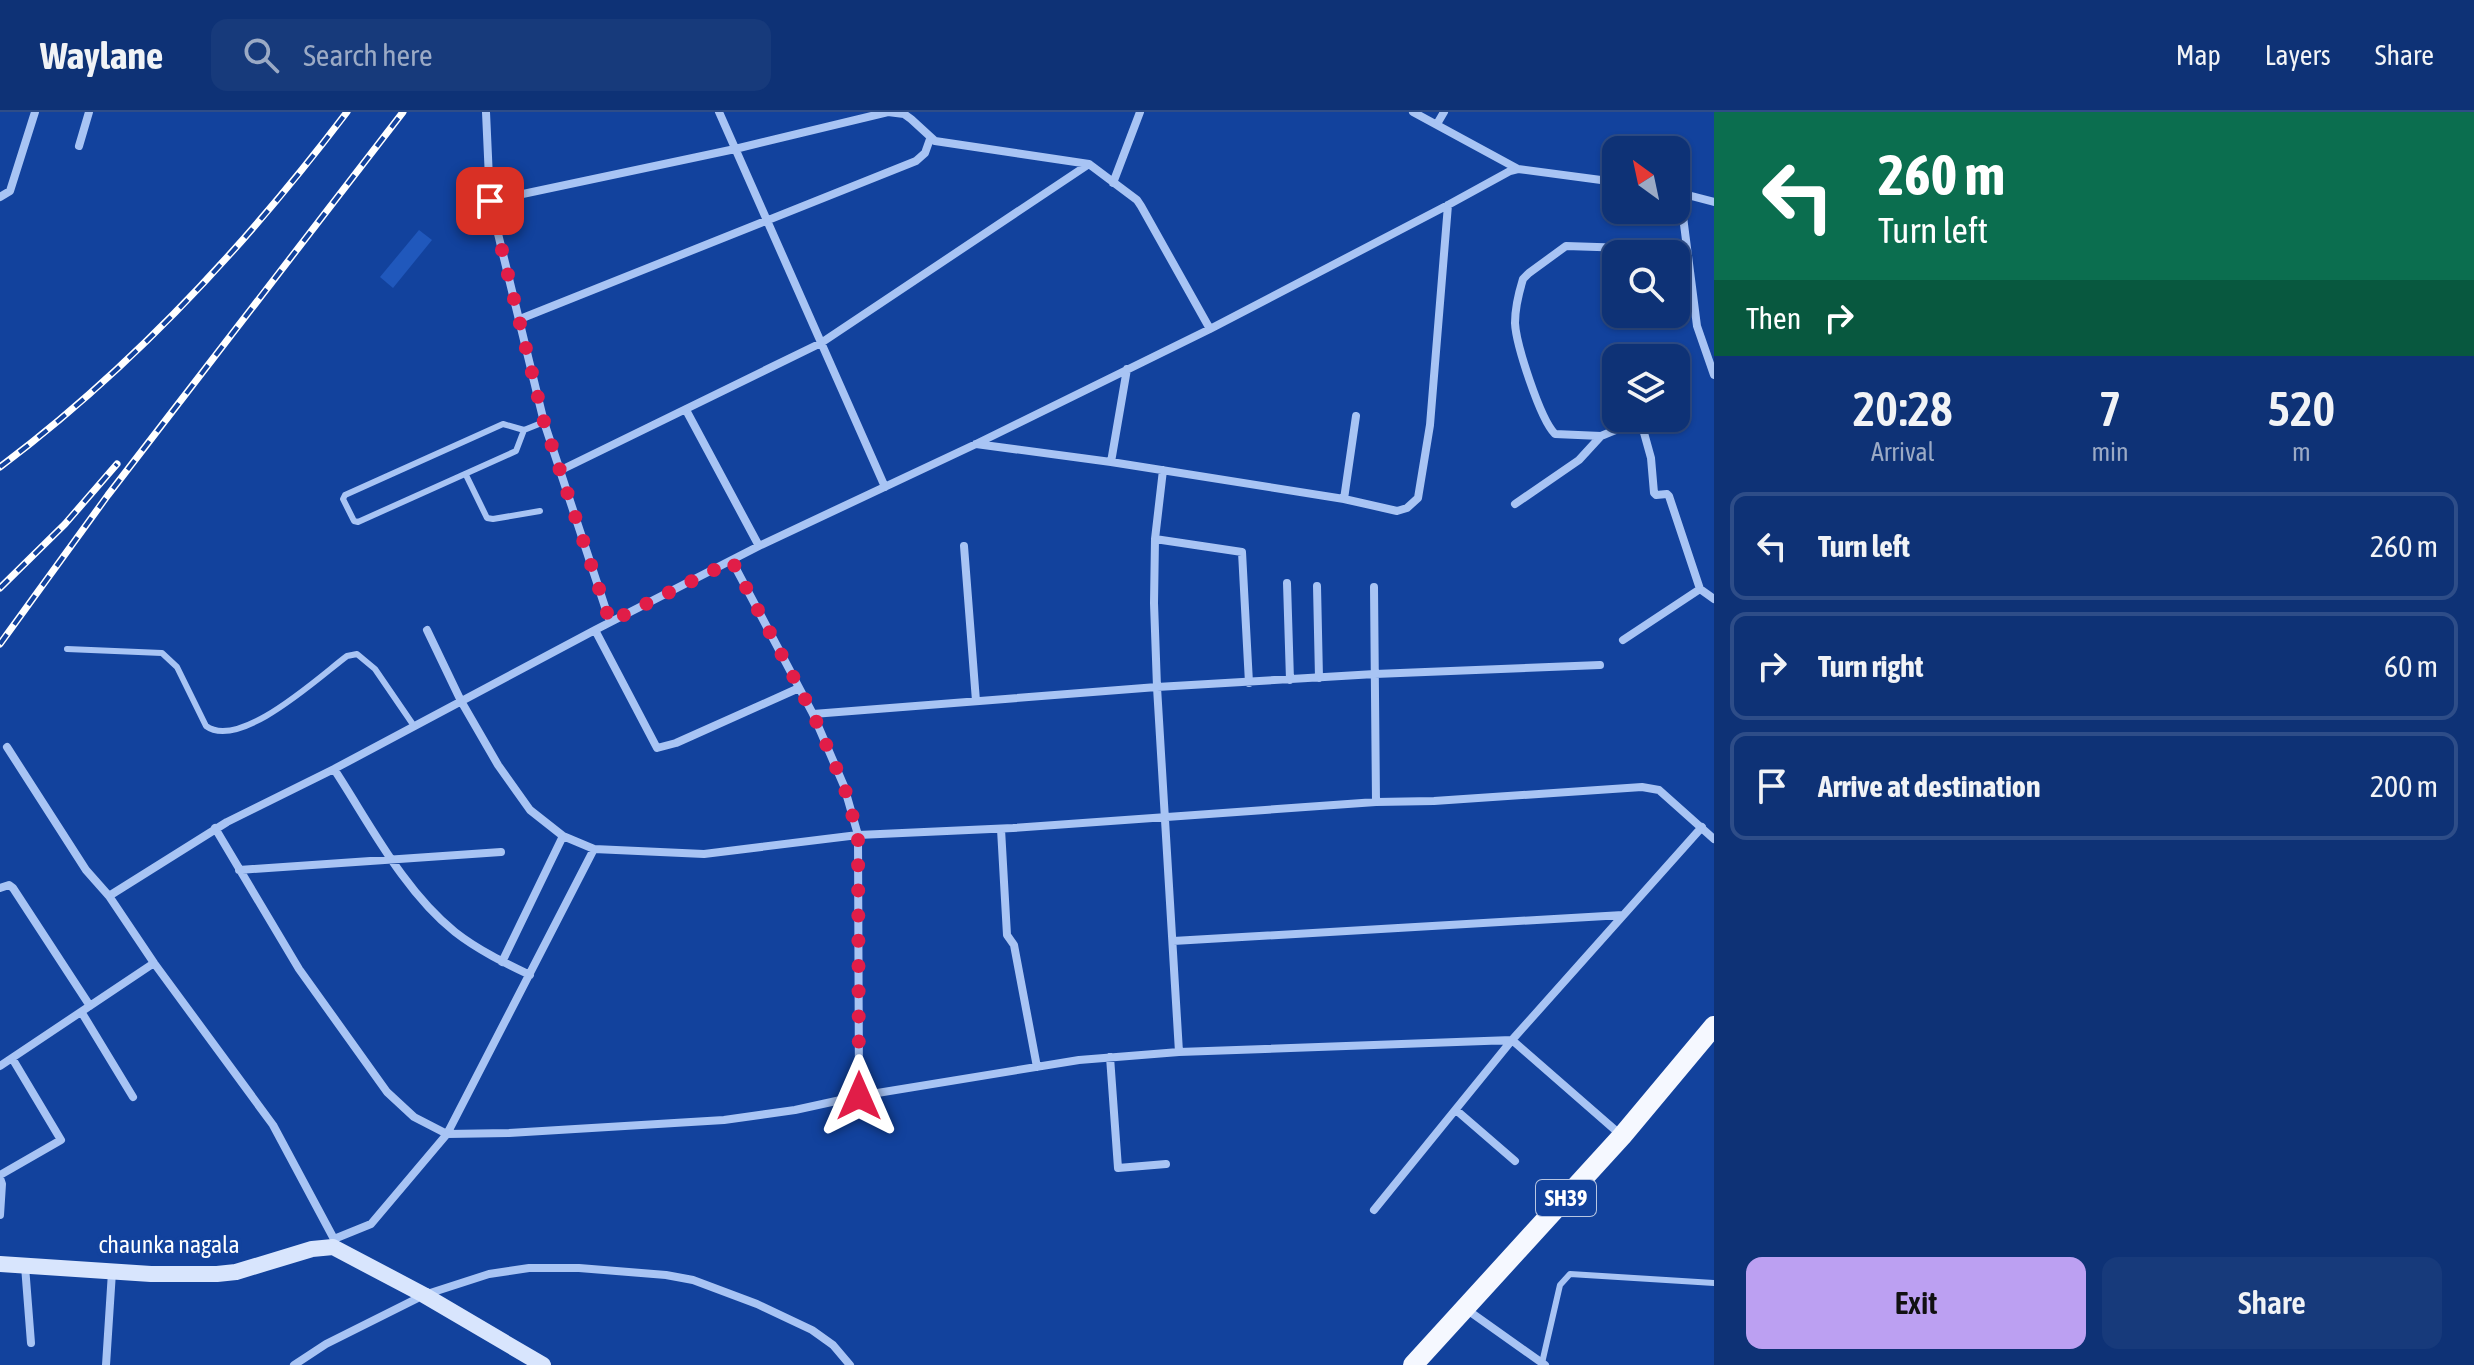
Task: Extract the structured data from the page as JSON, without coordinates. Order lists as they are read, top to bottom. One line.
{"streets":{"main road":["SH39","chaunka nagala"]},"north":"top left","page":{"header":"Waylane","search":"Search here","nav":["Map","Layers","Share"],"turn":["260 m","Turn left"],"then":"Then","eta":["20:28","Arrival","7","min","520","m"],"list":[{"name":"Turn left","value":"260 m"},{"name":"Turn right","value":"60 m"},{"name":"Arrive at destination","value":"200 m"}],"buttons":["Exit","Share"]}}
